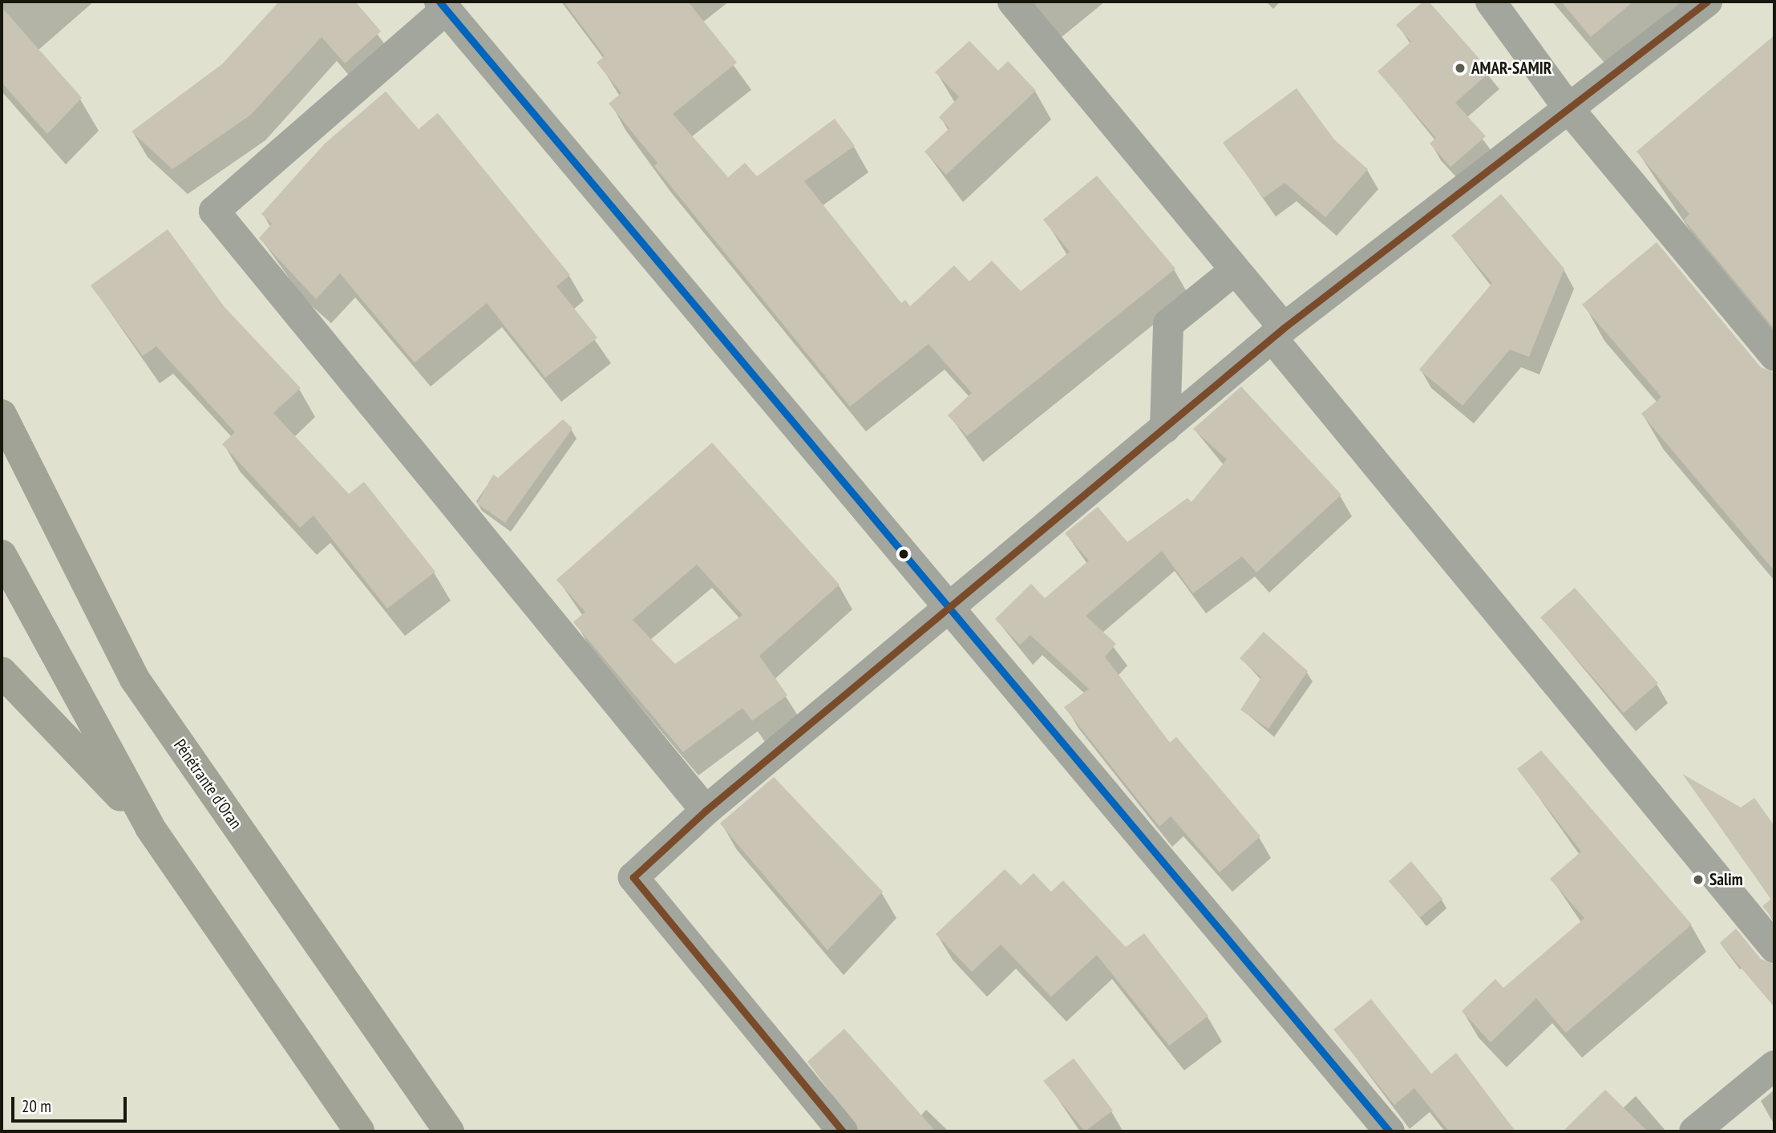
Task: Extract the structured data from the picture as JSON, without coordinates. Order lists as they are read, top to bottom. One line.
{"streets":{"highway":["Pénétrante d'Oran"]},"places":["AMAR-SAMIR","Salim"],"scale_bar":"20 m"}
